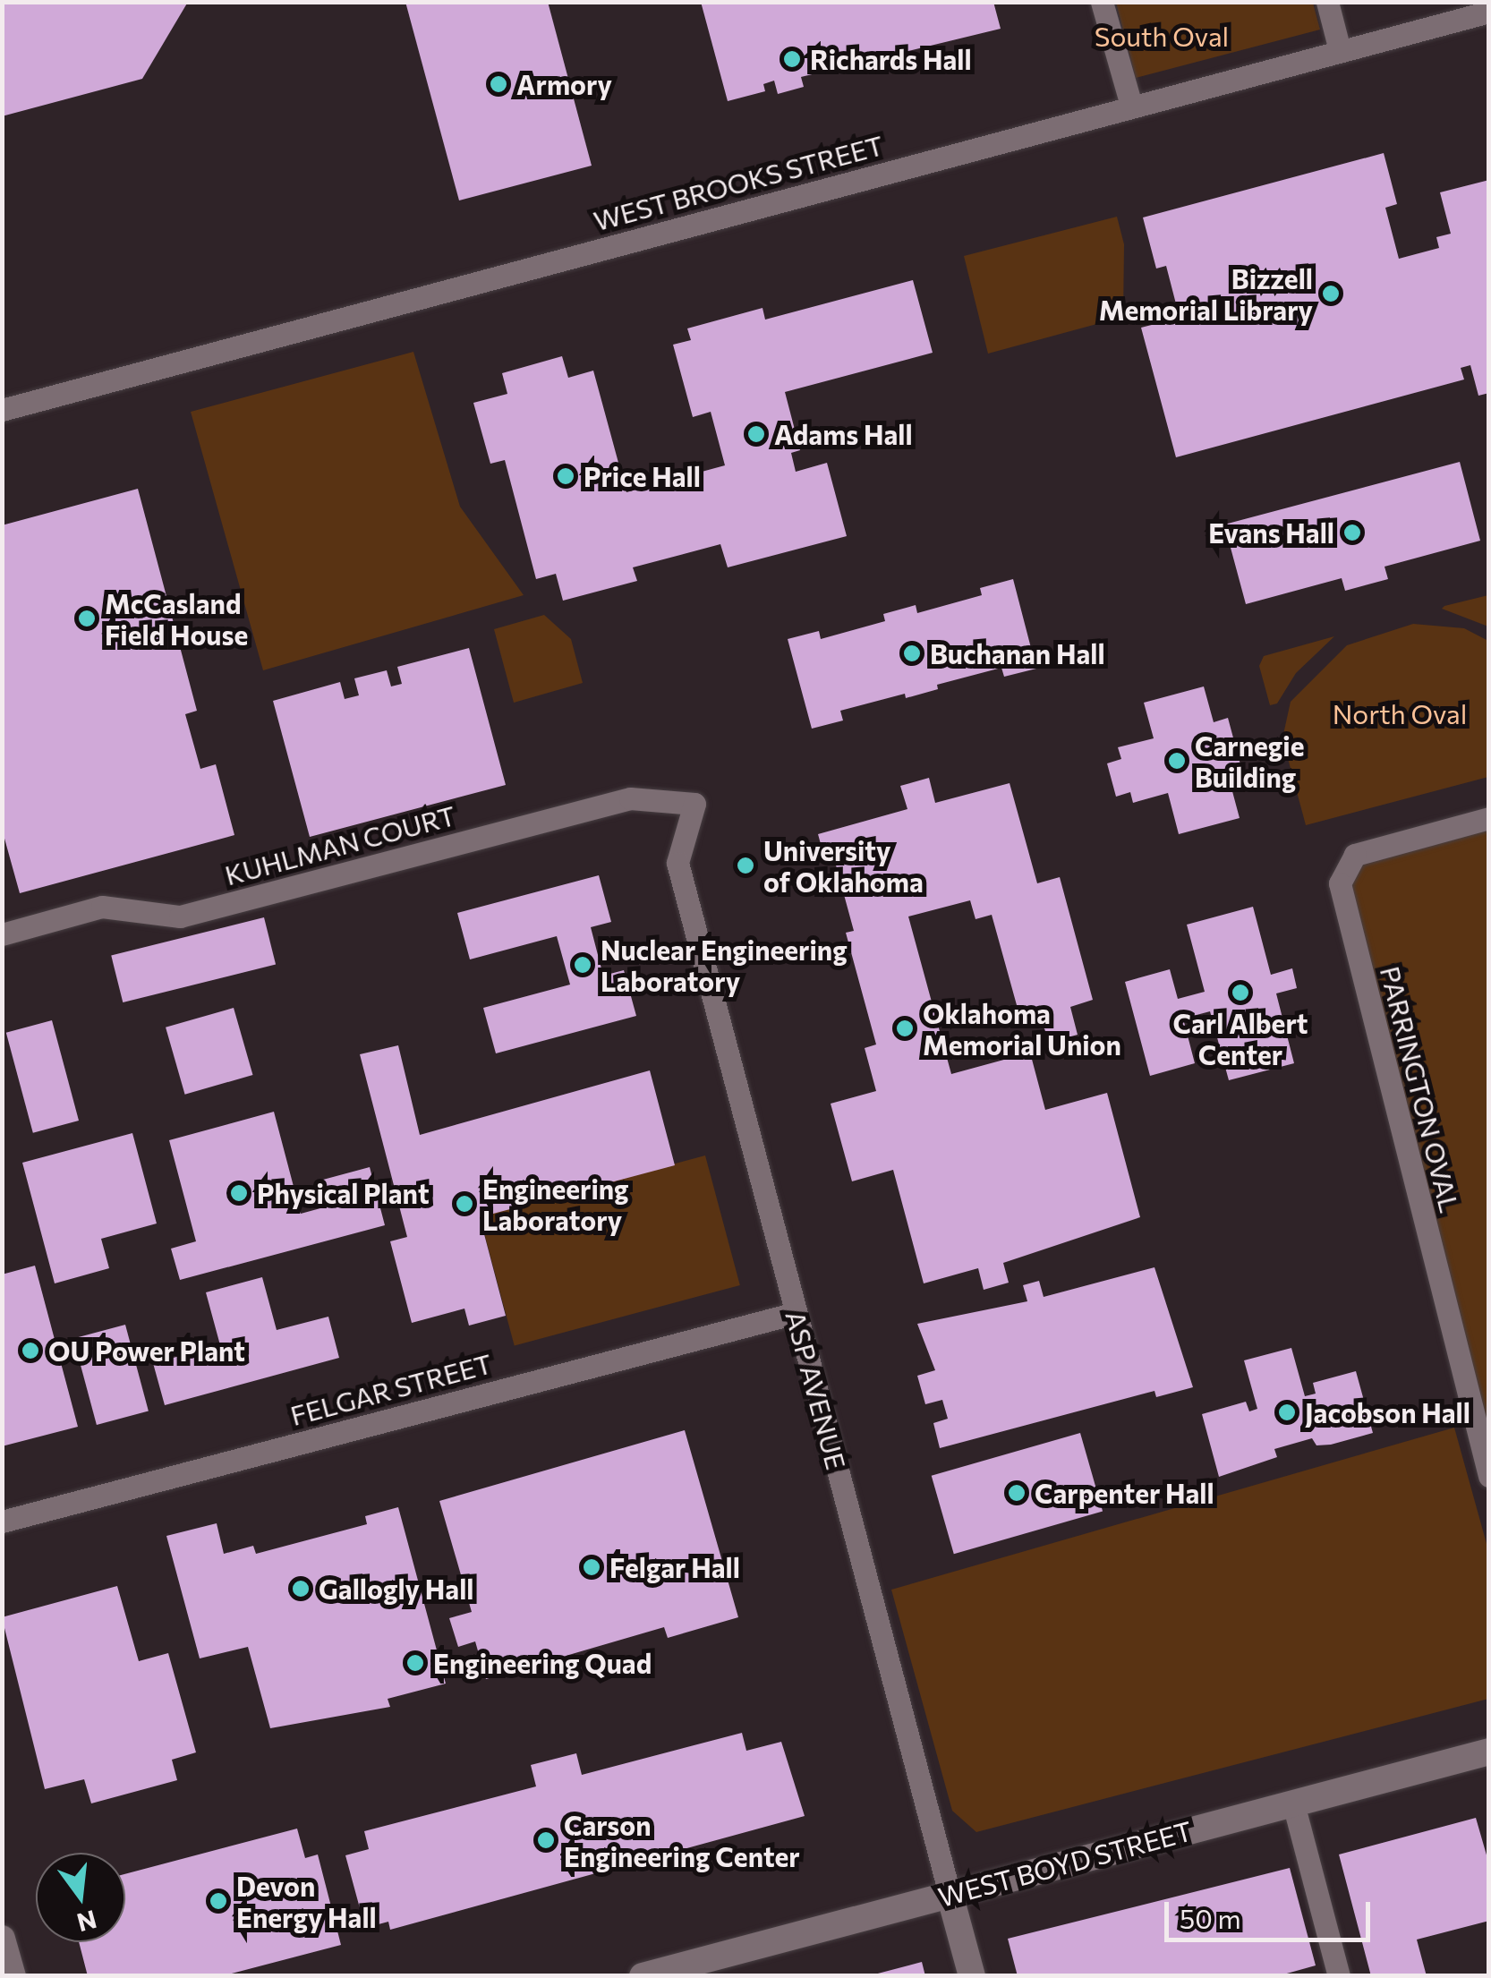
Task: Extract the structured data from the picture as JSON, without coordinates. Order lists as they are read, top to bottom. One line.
{"streets":{"street":["WEST BROOKS STREET","KUHLMAN COURT","PARRINGTON OVAL","FELGAR STREET","ASP AVENUE","WEST BOYD STREET"]},"crossings":[["KUHLMAN COURT","ASP AVENUE"],["FELGAR STREET","ASP AVENUE"],["ASP AVENUE","WEST BOYD STREET"]],"parks":["South Oval","North Oval"],"places":["Richards Hall","Armory","Bizzell Memorial Library","Adams Hall","Price Hall","Evans Hall","McCasland Field House","Buchanan Hall","Carnegie Building","University of Oklahoma","Nuclear Engineering Laboratory","Carl Albert Center","Oklahoma Memorial Union","Physical Plant","Engineering Laboratory","OU Power Plant","Jacobson Hall","Carpenter Hall","Felgar Hall","Gallogly Hall","Engineering Quad","Carson Engineering Center","Devon Energy Hall"],"scale_bar":"50 m","north":"bottom"}
